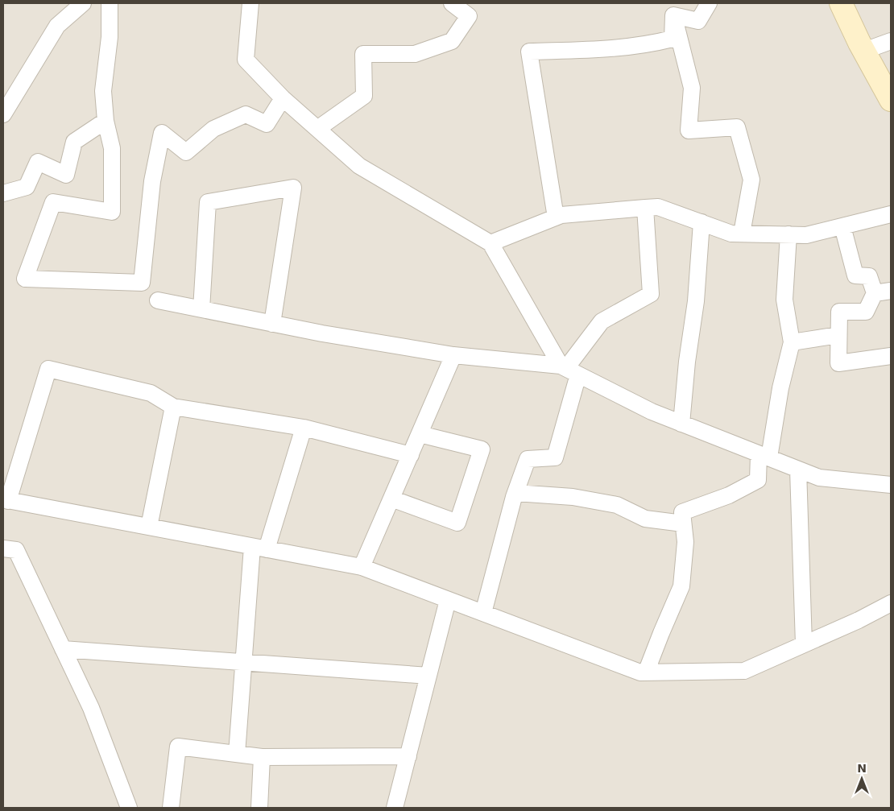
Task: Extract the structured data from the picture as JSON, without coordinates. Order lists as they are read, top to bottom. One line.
{"north":"top"}
